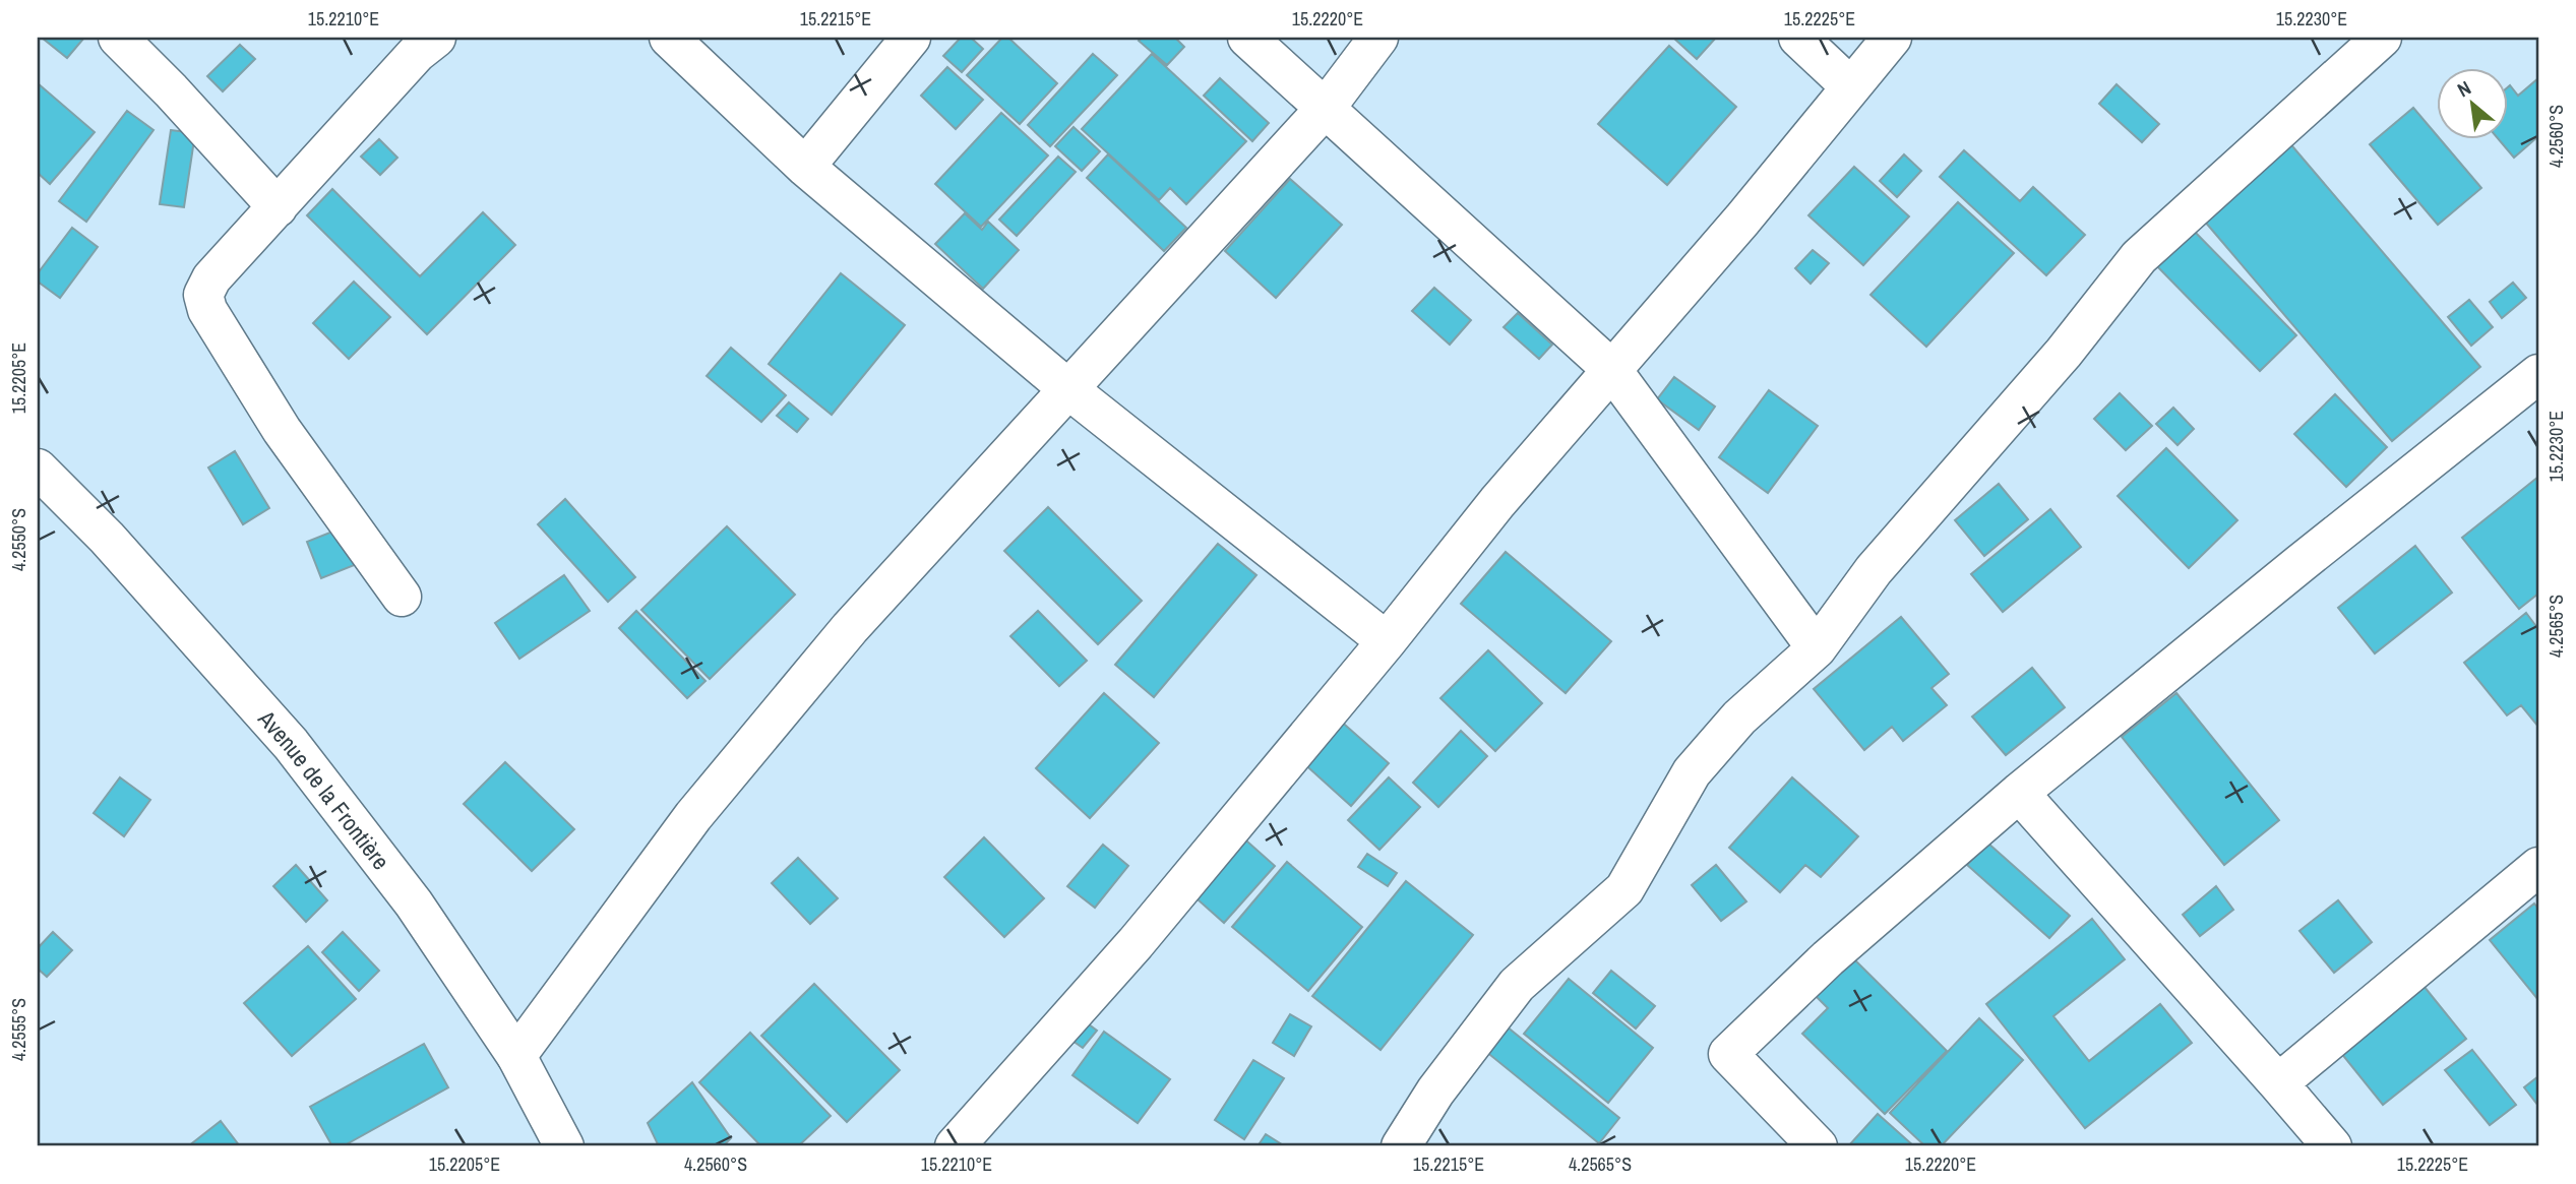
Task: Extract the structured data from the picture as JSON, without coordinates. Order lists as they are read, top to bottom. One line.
{"streets":{"street":["Avenue de la Frontière"]},"north":"top left","coordinates":["15.2210°E","15.2215°E","15.2220°E","15.2225°E","15.2230°E","4.2560°S","15.2205°E","4.2550°S","4.2565°S","4.2555°S"]}
